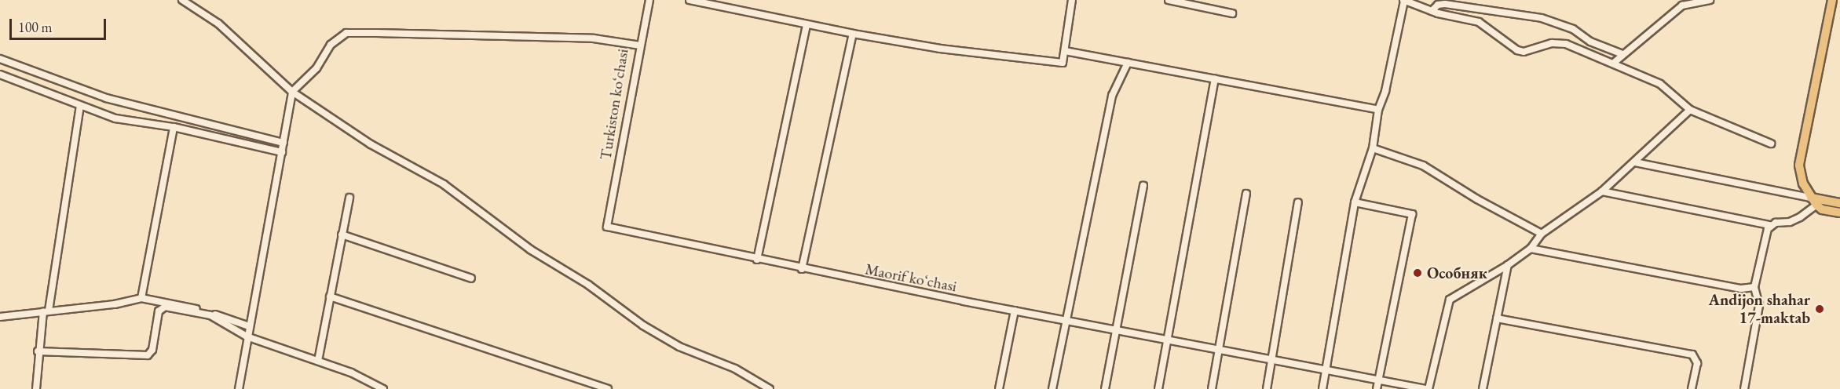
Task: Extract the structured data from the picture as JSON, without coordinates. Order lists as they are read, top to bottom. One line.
{"streets":{"street":["Turkiston koʻchasi","Maorif koʻchasi"]},"crossings":[["Turkiston koʻchasi","Maorif koʻchasi"]],"places":["Особняк","Andijon shahar 17-maktab"],"scale_bar":"100 m"}
